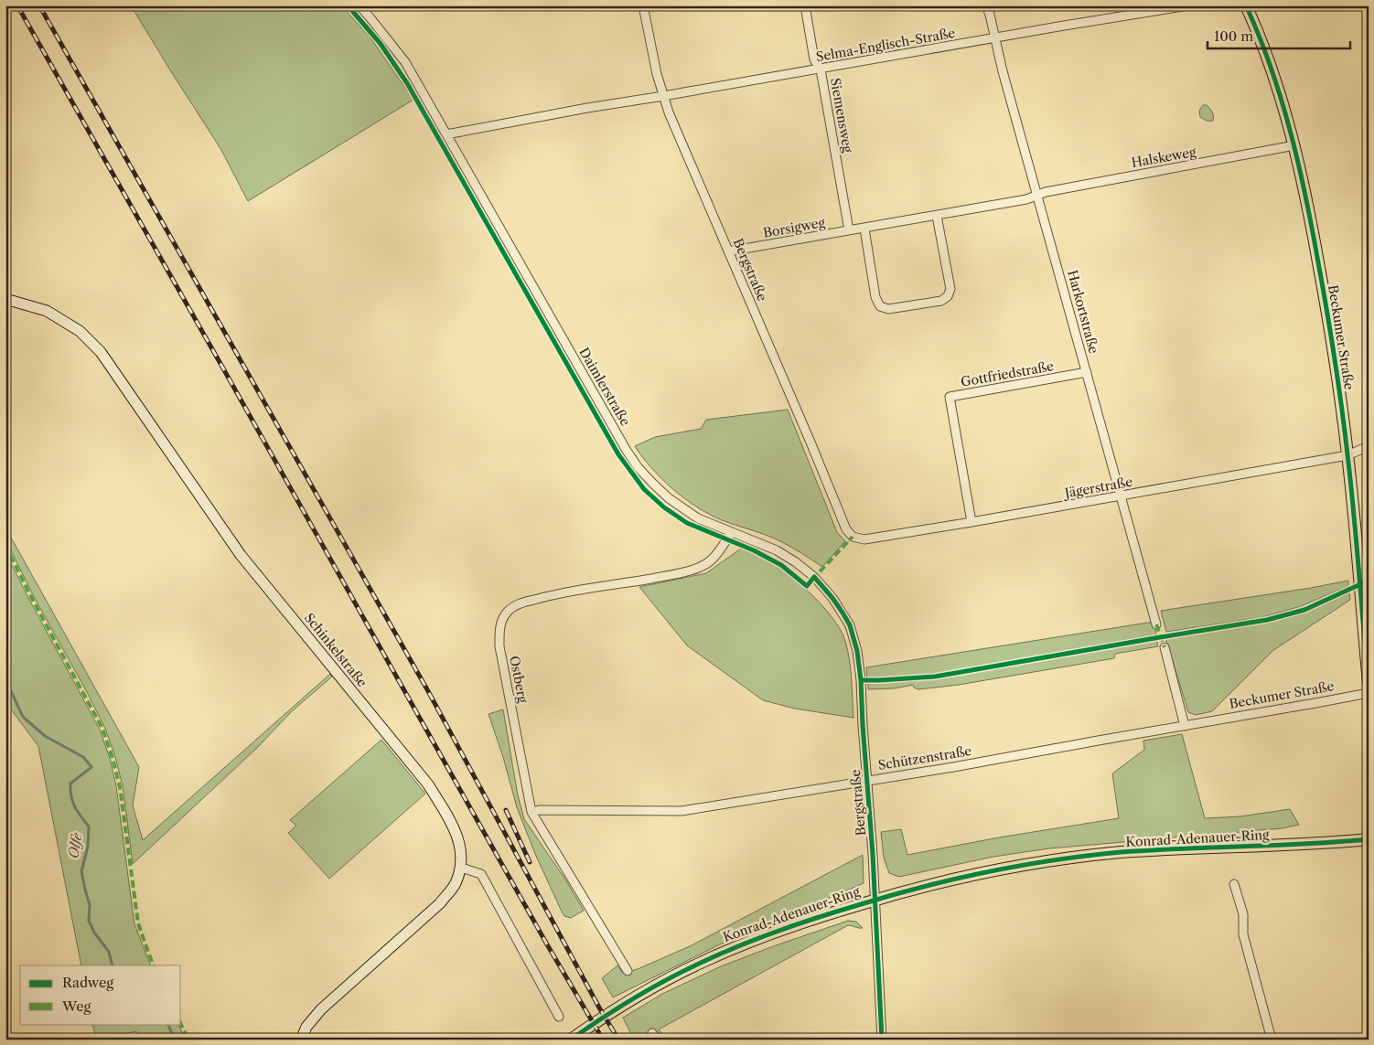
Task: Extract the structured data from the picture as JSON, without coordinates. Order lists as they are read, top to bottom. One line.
{"streets":{"main road":["Beckumer Straße","Konrad-Adenauer-Ring"],"street":["Selma-Englisch-Straße","Siemensweg","Halskeweg","Borsigweg","Bergstraße","Harkortstraße","Gottfriedstraße","Daimlerstraße","Jägerstraße","Schinkelstraße","Ostberg","Schützenstraße"]},"crossings":[["Selma-Englisch-Straße","Siemensweg"],["Selma-Englisch-Straße","Bergstraße"],["Selma-Englisch-Straße","Harkortstraße"],["Selma-Englisch-Straße","Daimlerstraße"],["Siemensweg","Borsigweg"],["Halskeweg","Borsigweg"],["Halskeweg","Harkortstraße"],["Halskeweg","Beckumer Straße"],["Borsigweg","Bergstraße"],["Borsigweg","Harkortstraße"],["Bergstraße","Daimlerstraße"],["Bergstraße","Jägerstraße"],["Bergstraße","Schützenstraße"],["Bergstraße","Konrad-Adenauer-Ring"],["Harkortstraße","Gottfriedstraße"],["Harkortstraße","Jägerstraße"],["Beckumer Straße","Jägerstraße"],["Beckumer Straße","Schützenstraße"],["Gottfriedstraße","Jägerstraße"],["Daimlerstraße","Ostberg"],["Ostberg","Schützenstraße"]],"water":["Olfe"],"legend":["Radweg","Weg"],"scale_bar":"100 m"}
